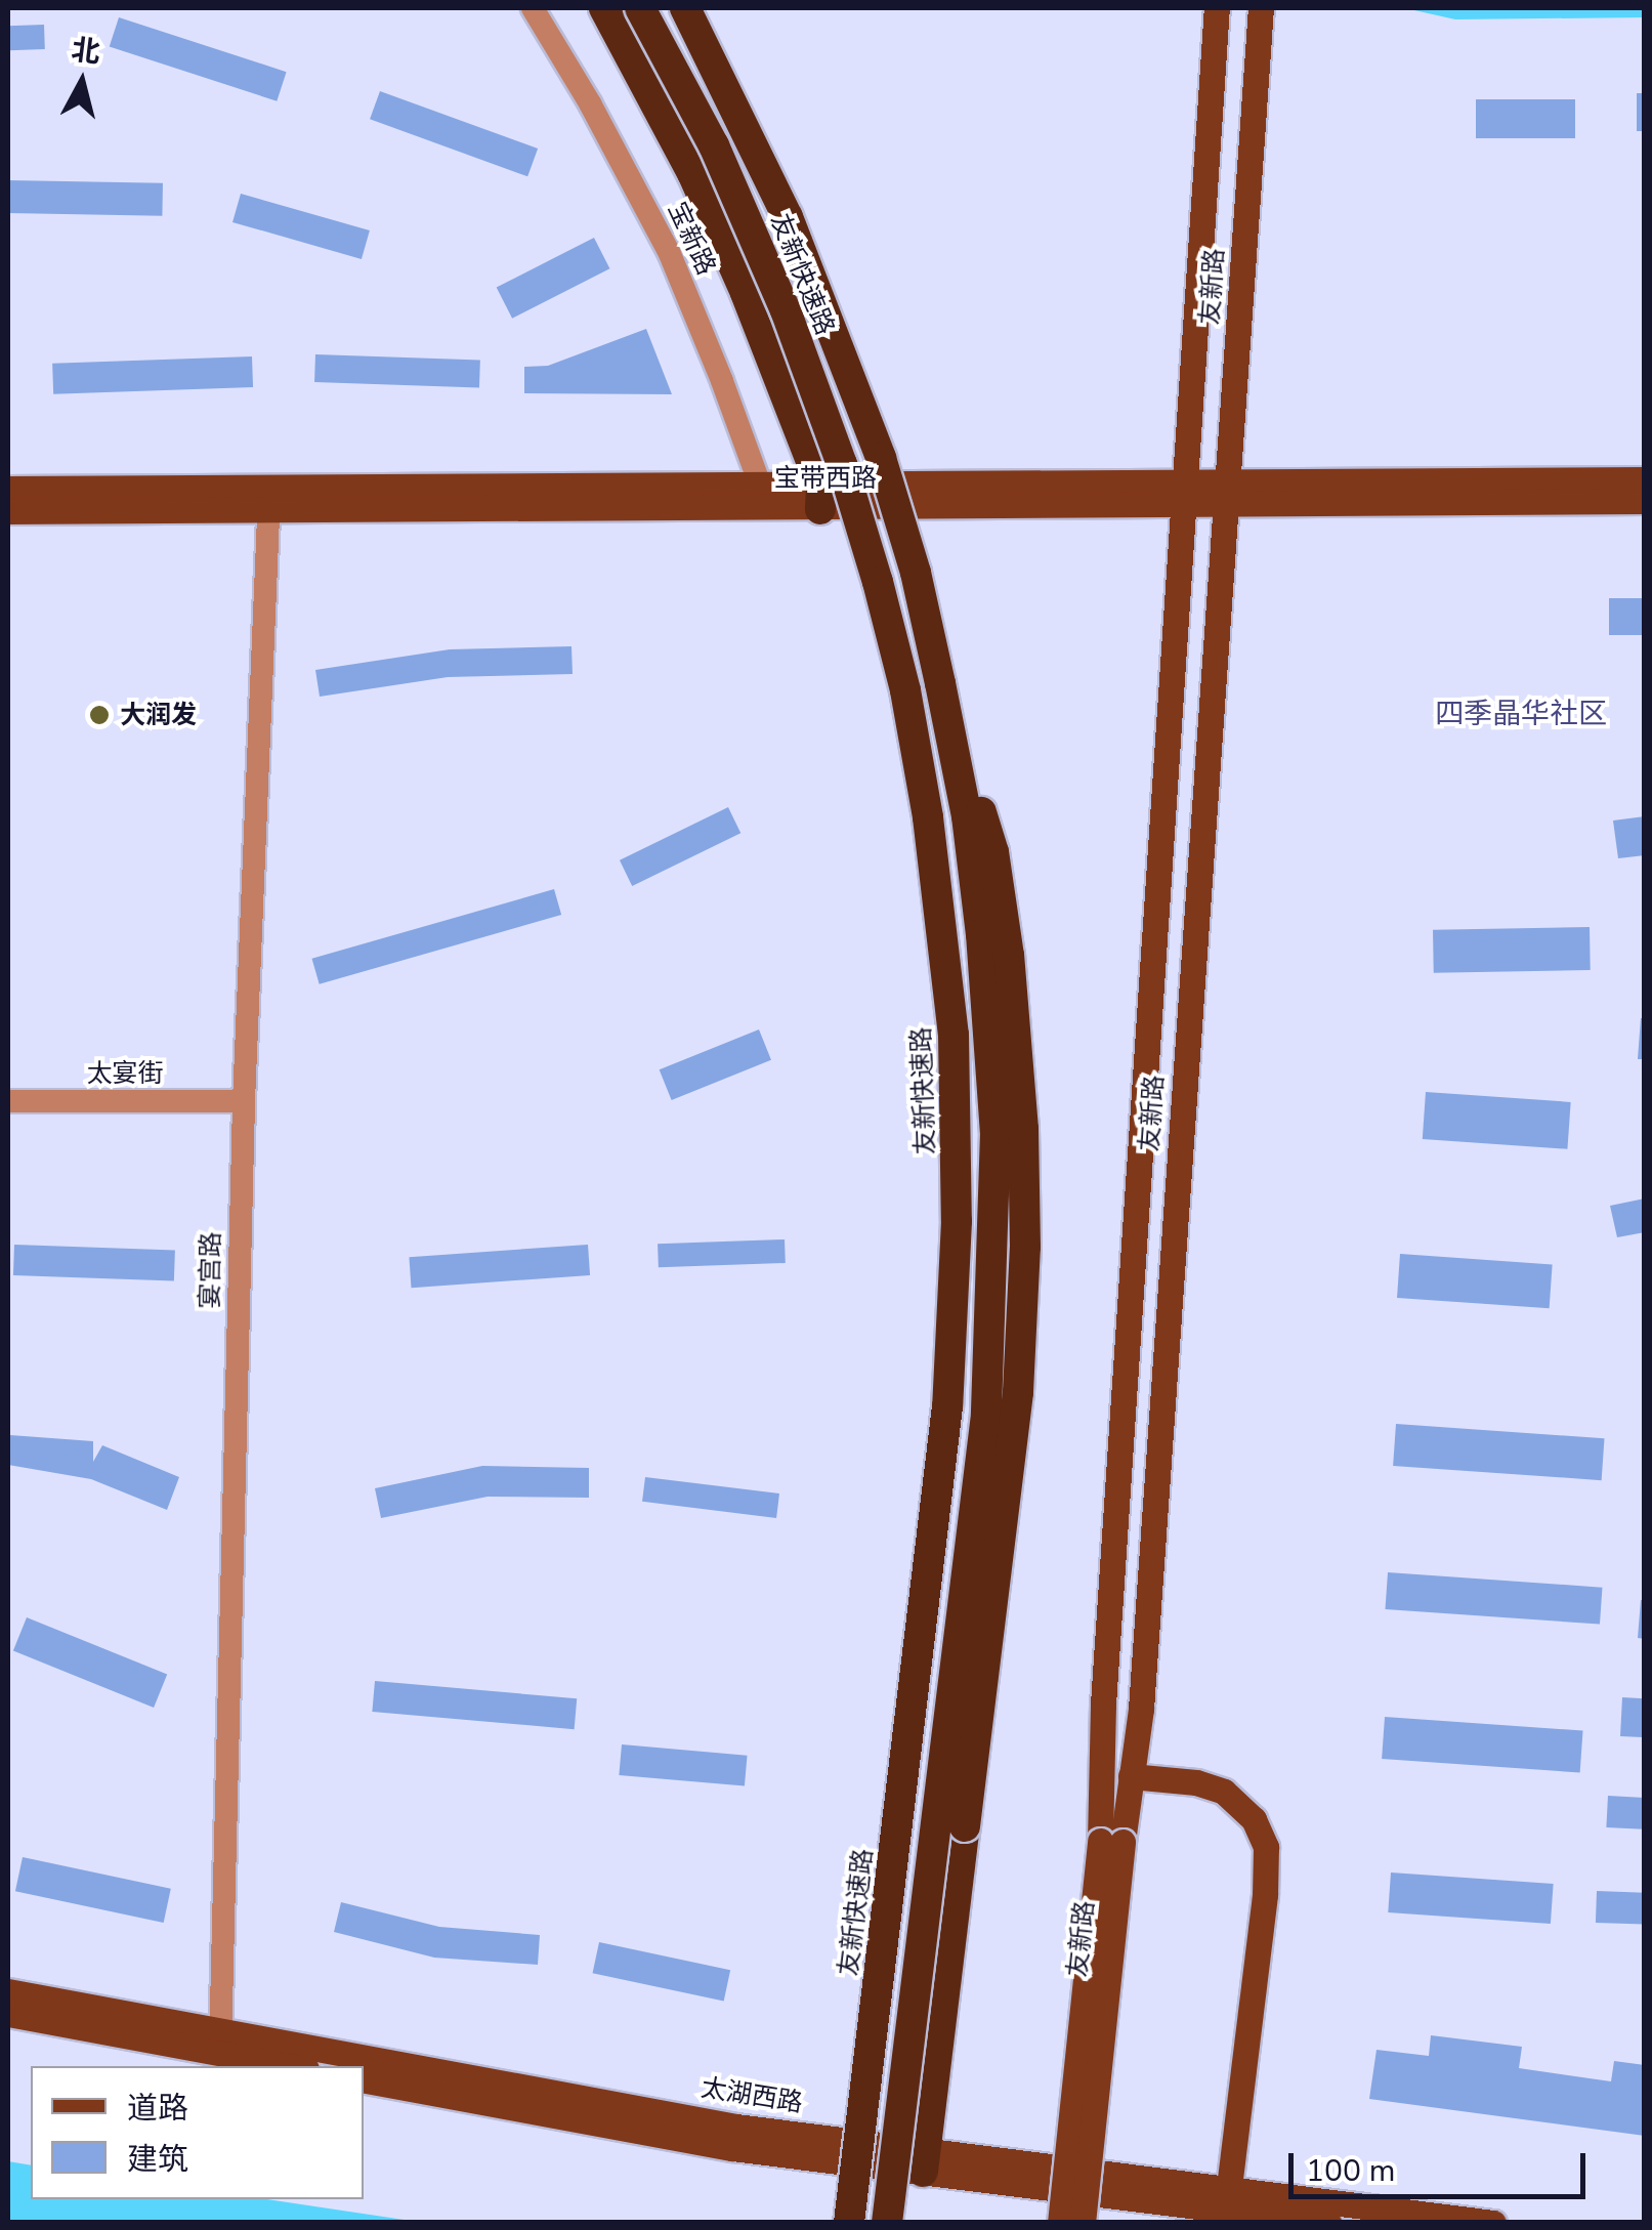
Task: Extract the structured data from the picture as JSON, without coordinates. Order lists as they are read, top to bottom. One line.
{"streets":{"highway":["友新快速路"],"main road":["友新路","宝带西路","太湖西路"],"street":["宝新路","太宴街","宴宫路"]},"crossings":[["宝新路","宝带西路"],["友新路","宝带西路"],["宝带西路","宴宫路"],["太宴街","宴宫路"],["宴宫路","太湖西路"]],"districts":["四季晶华社区"],"places":["大润发"],"legend":["道路","建筑"],"scale_bar":"100 m","north":"top"}
